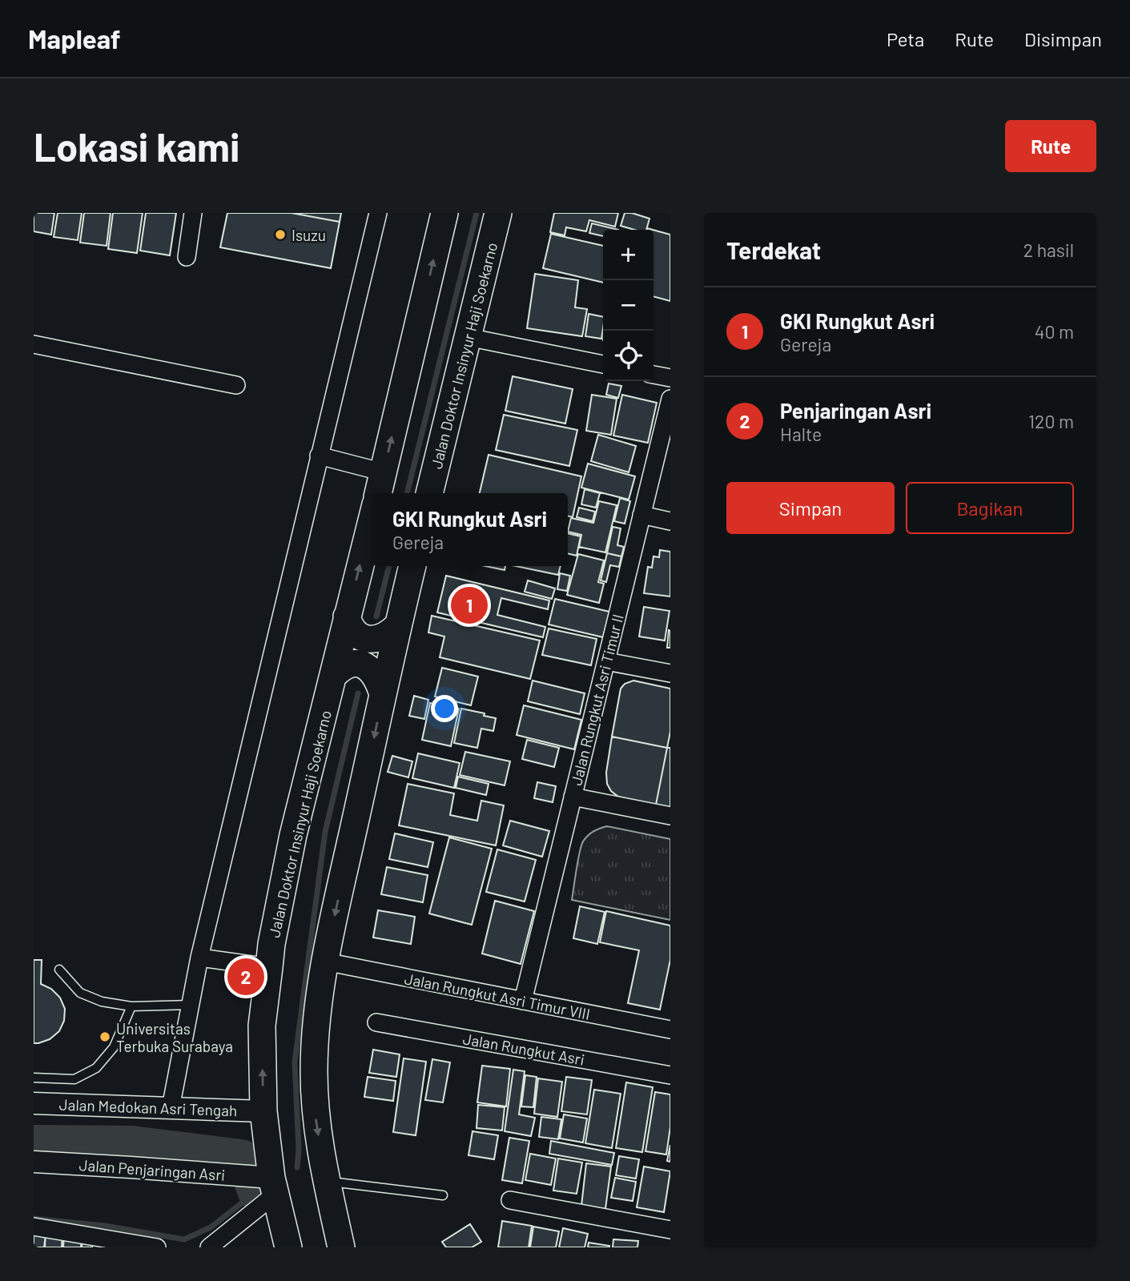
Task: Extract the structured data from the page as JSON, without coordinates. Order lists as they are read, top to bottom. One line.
{"streets":{"main road":["Jalan Doktor Insinyur Haji Soekarno"],"street":["Jalan Rungkut Asri Timur II","Jalan Rungkut Asri Timur VIII","Jalan Rungkut Asri","Jalan Medokan Asri Tengah","Jalan Penjaringan Asri"]},"crossings":[["Jalan Doktor Insinyur Haji Soekarno","Jalan Medokan Asri Tengah"],["Jalan Doktor Insinyur Haji Soekarno","Jalan Penjaringan Asri"],["Jalan Rungkut Asri Timur II","Jalan Rungkut Asri Timur VIII"]],"places":["Isuzu","Universitas Terbuka Surabaya"],"page":{"header":"Mapleaf","nav":["Peta","Rute","Disimpan"],"buttons":["Rute",["Simpan","Bagikan"]],"title":"Lokasi kami","heading":["Terdekat","2 hasil"],"map_buttons":["+","−"],"list":[{"mark":"1","name":"GKI Rungkut Asri","note":"Gereja","value":"40 m"},{"mark":"2","name":"Penjaringan Asri","note":"Halte","value":"120 m"}],"popup":["GKI Rungkut Asri","Gereja"],"pins":["1","2"]}}
